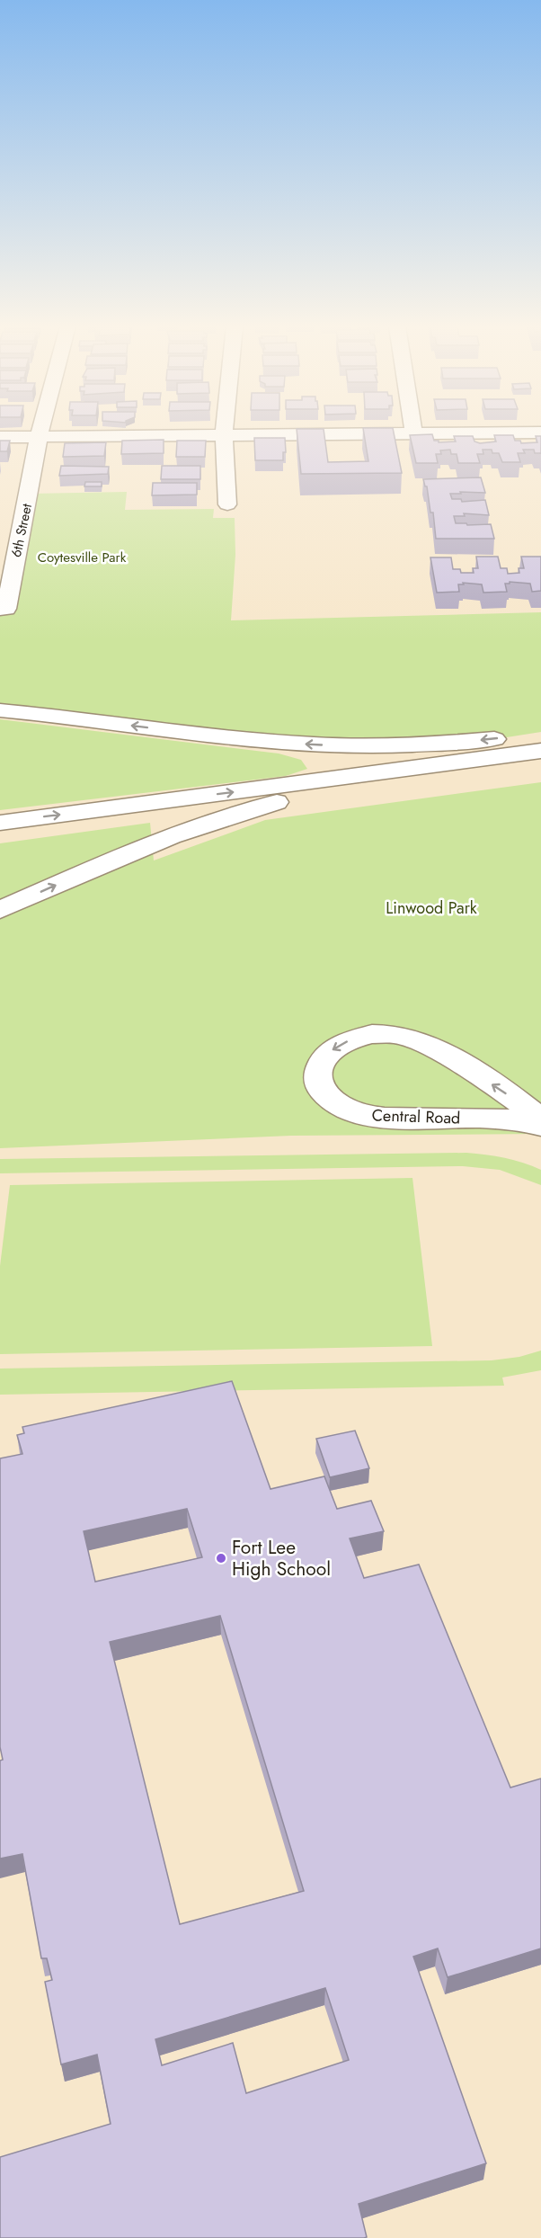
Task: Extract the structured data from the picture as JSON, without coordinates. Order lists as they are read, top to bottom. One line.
{"streets":{"main road":["6th Street","Central Road"]},"parks":["Coytesville Park","Linwood Park"],"places":["Fort Lee High School"]}
